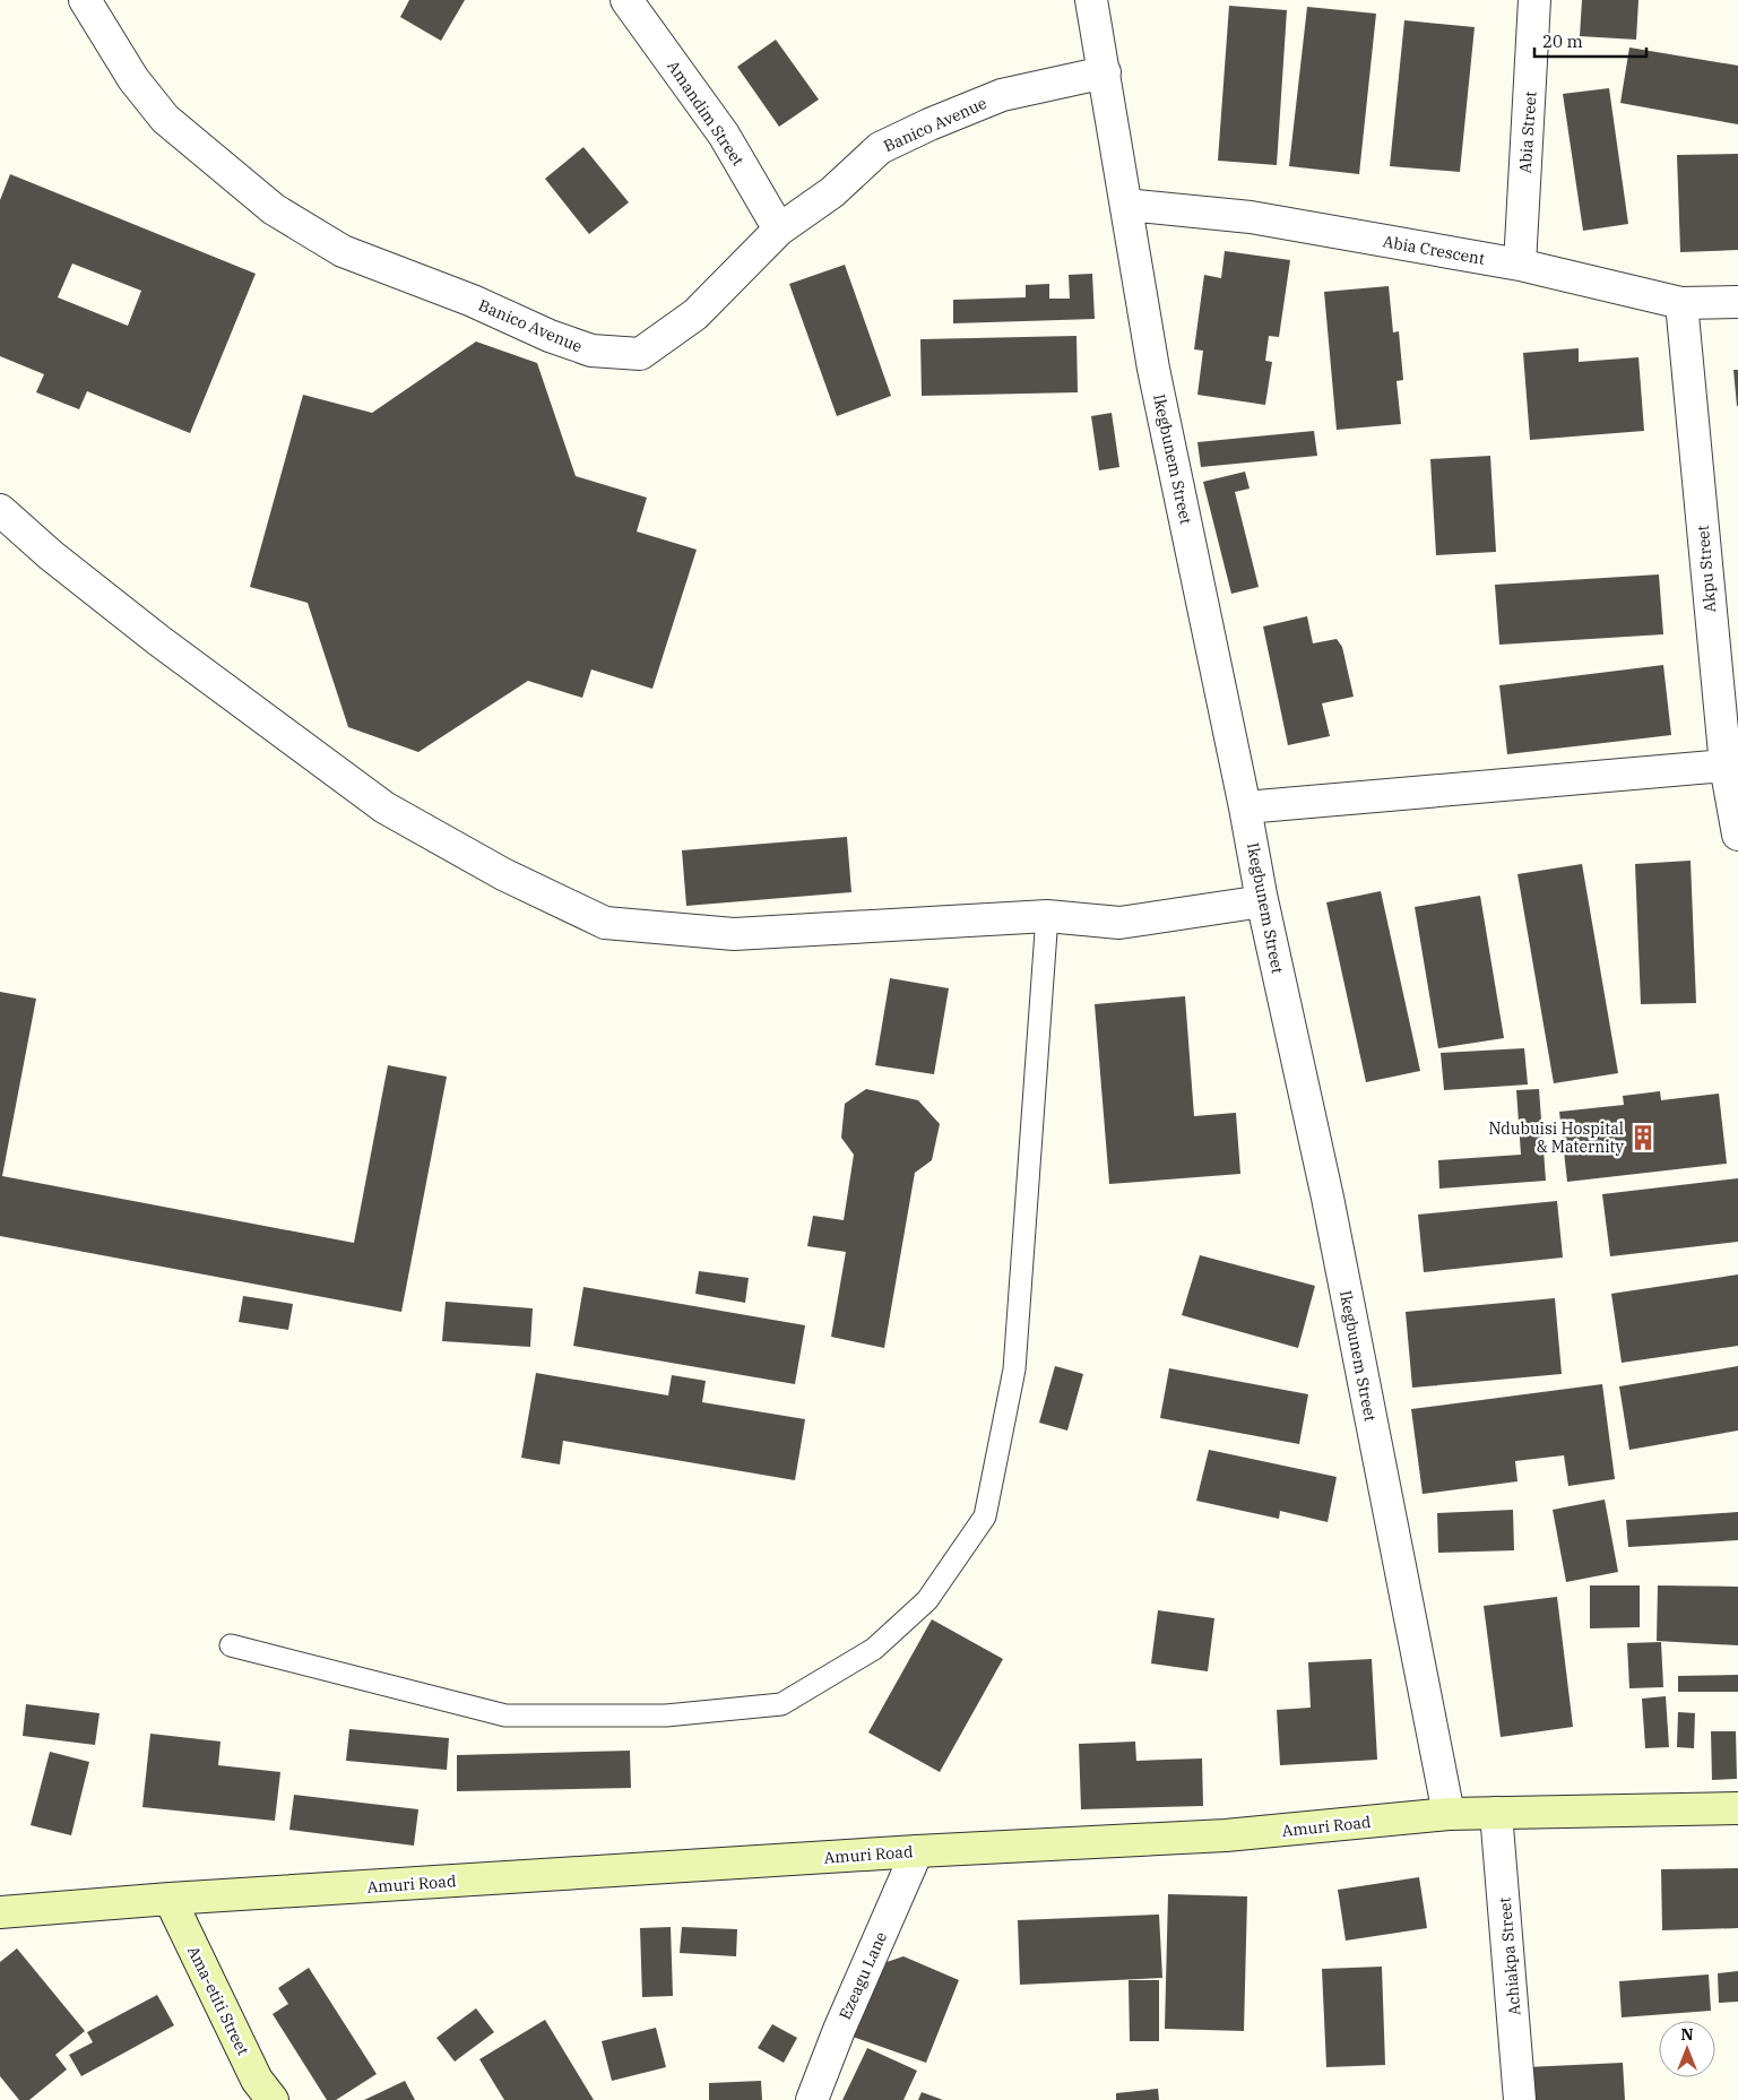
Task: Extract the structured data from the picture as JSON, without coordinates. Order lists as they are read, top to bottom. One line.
{"streets":{"main road":["Amuri Road","Ama-etiti Street"],"street":["Amandim Street","Banico Avenue","Abia Street","Abia Crescent","Ikegbunem Street","Akpu Street","Achiakpa Street","Ezeagu Lane"]},"crossings":[["Amandim Street","Banico Avenue"],["Banico Avenue","Ikegbunem Street"],["Abia Street","Abia Crescent"],["Abia Crescent","Ikegbunem Street"],["Abia Crescent","Akpu Street"],["Ikegbunem Street","Amuri Road"],["Amuri Road","Achiakpa Street"],["Amuri Road","Ezeagu Lane"],["Amuri Road","Ama-etiti Street"]],"places":{"building":["Ndubuisi Hospital & Maternity"]},"scale_bar":"20 m","north":"top"}
